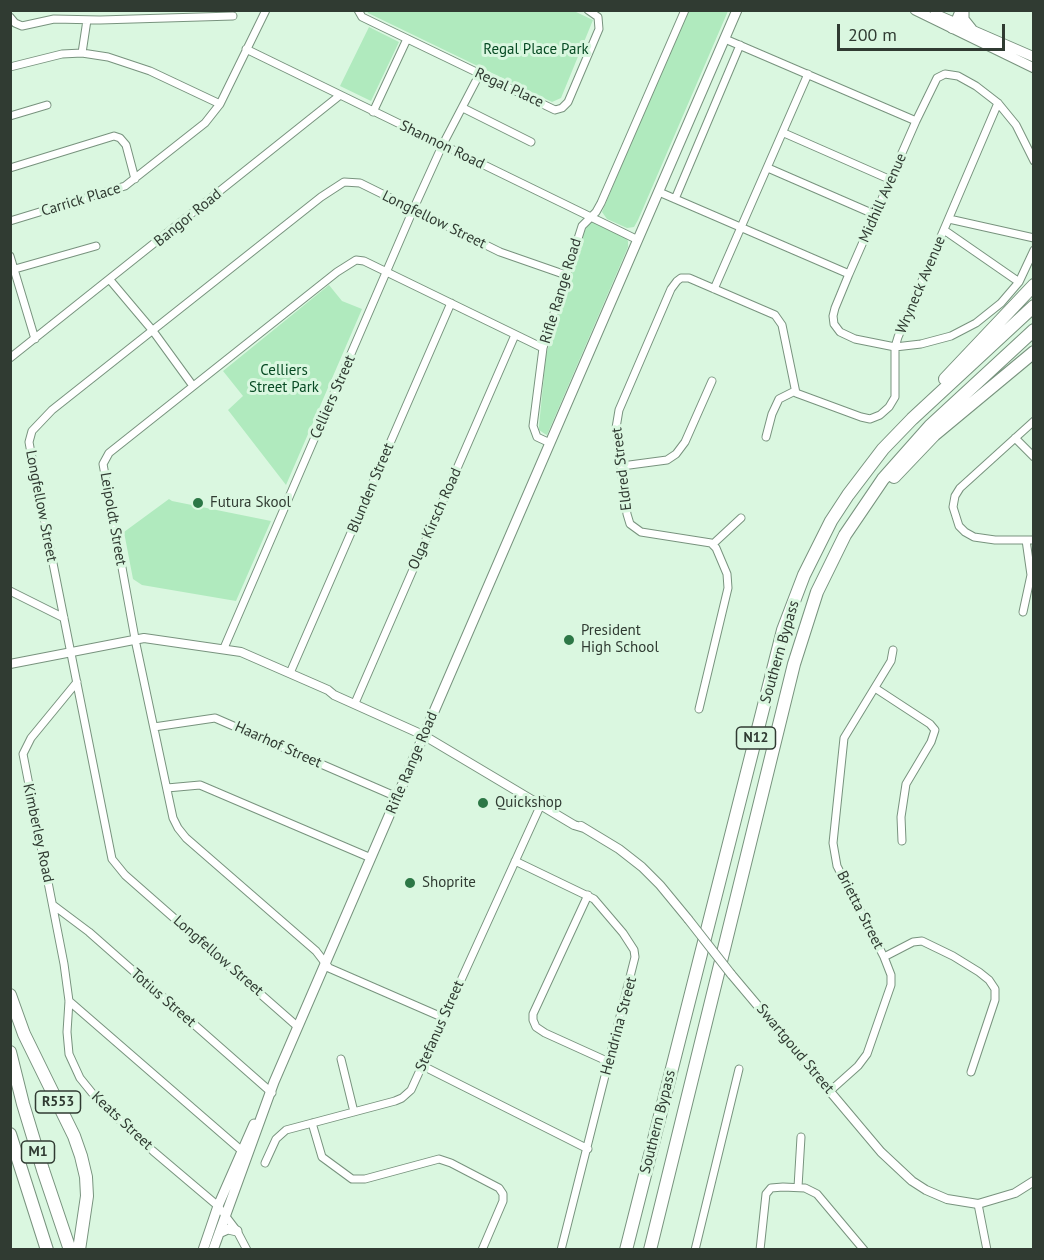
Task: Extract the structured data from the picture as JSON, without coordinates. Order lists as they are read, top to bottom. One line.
{"streets":{"highway":["Southern Bypass","N12","R553","M1"],"main road":["Rifle Range Road"],"street":["Regal Place","Shannon Road","Midhill Avenue","Carrick Place","Bangor Road","Longfellow Street","Wryneck Avenue","Celliers Street","Eldred Street","Blunden Street","Leipoldt Street","Olga Kirsch Road","Haarhof Street","Kimberley Road","Brietta Street","Totius Street","Stefanus Street","Hendrina Street","Swartgoud Street","Keats Street"]},"crossings":[["Regal Place","Celliers Street"],["Shannon Road","Bangor Road"],["Shannon Road","Rifle Range Road"],["Shannon Road","Celliers Street"],["Midhill Avenue","Wryneck Avenue"],["Longfellow Street","Rifle Range Road"],["Longfellow Street","Celliers Street"],["Longfellow Street","Kimberley Road"],["Longfellow Street","Swartgoud Street"],["Rifle Range Road","Leipoldt Street"],["Rifle Range Road","Haarhof Street"],["Rifle Range Road","Totius Street"],["Rifle Range Road","Swartgoud Street"],["Rifle Range Road","Keats Street"],["Celliers Street","Leipoldt Street"],["Celliers Street","Swartgoud Street"],["Blunden Street","Leipoldt Street"],["Blunden Street","Swartgoud Street"],["Leipoldt Street","Olga Kirsch Road"],["Leipoldt Street","Haarhof Street"],["Leipoldt Street","Swartgoud Street"],["Olga Kirsch Road","Swartgoud Street"],["Kimberley Road","Totius Street"],["Kimberley Road","Keats Street"],["Brietta Street","Swartgoud Street"],["Stefanus Street","Hendrina Street"],["Stefanus Street","Swartgoud Street"]],"parks":["Regal Place Park","Celliers Street Park"],"places":["Futura Skool","President High School","Quickshop","Shoprite"],"scale_bar":"200 m"}
